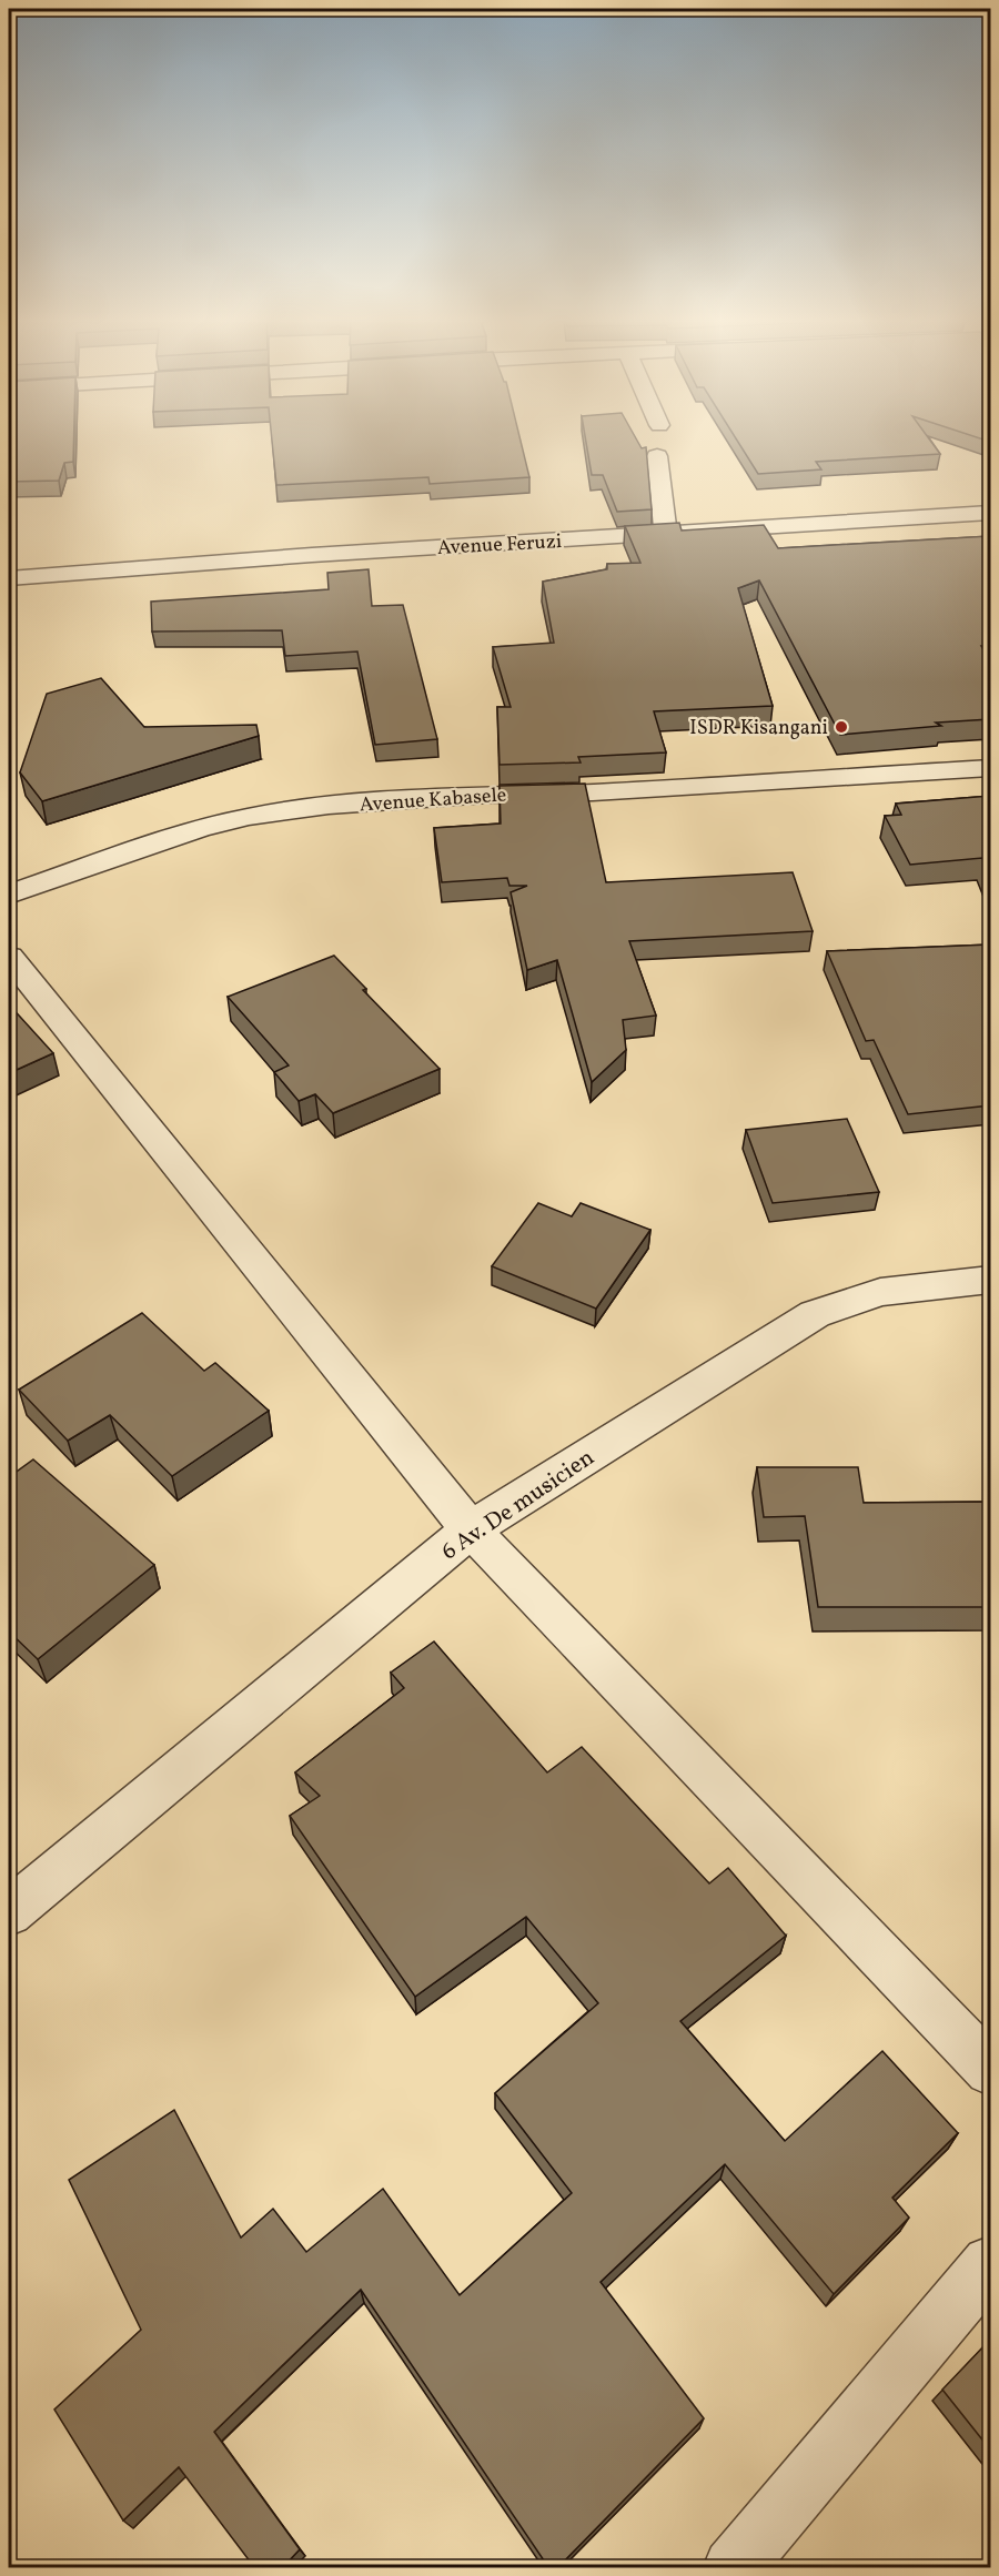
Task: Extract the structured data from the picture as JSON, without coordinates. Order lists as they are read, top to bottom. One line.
{"streets":{"street":["Avenue Feruzi","Avenue Kabasele","6 Av. De musicien"]},"places":["ISDR Kisangani"]}
